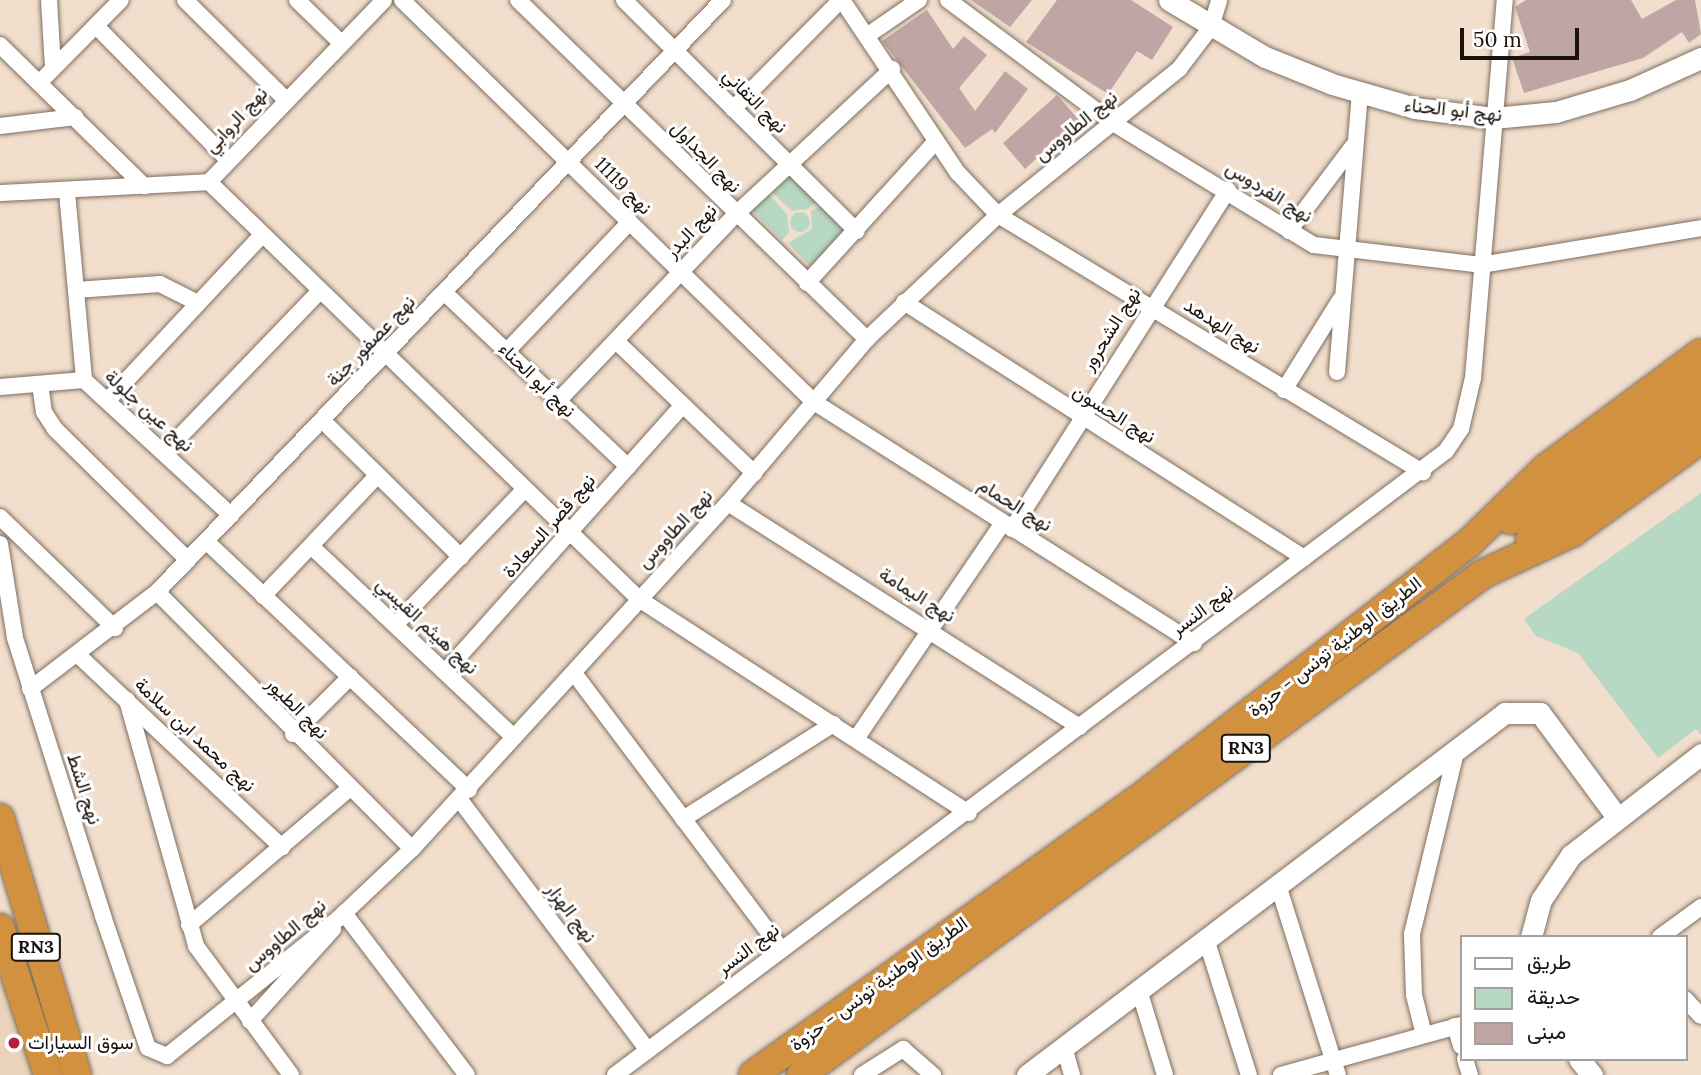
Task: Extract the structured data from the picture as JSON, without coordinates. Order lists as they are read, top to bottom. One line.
{"streets":{"highway":["الطريق الوطنية تونس - حزوة","RN3"],"street":["نهج التفاني","نهج أبو الحناء","نهج الروابي","نهج الطاووس","نهج الجداول","نهج 11119","نهج الفردوس","نهج البدر","نهج الهدهد","نهج الشحرور","نهج عصفور جنة","نهج عين جلولة","نهج الحسون","نهج الحمام","نهج قصر السعادة","نهج اليمامة","نهج النسر","نهج هيثم القيسي","نهج الطيور","نهج محمد ابن سلامة","نهج الشط","نهج الهزار"]},"crossings":[["نهج التفاني","نهج البدر"],["نهج التفاني","نهج عصفور جنة"],["نهج أبو الحناء","نهج الطاووس"],["نهج أبو الحناء","نهج البدر"],["نهج أبو الحناء","نهج عصفور جنة"],["نهج أبو الحناء","نهج قصر السعادة"],["نهج أبو الحناء","نهج النسر"],["نهج الروابي","نهج عين جلولة"],["نهج الطاووس","نهج الجداول"],["نهج الطاووس","نهج 11119"],["نهج الطاووس","نهج الفردوس"],["نهج الطاووس","نهج الهدهد"],["نهج الطاووس","نهج الحسون"],["نهج الطاووس","نهج الحمام"],["نهج الطاووس","نهج اليمامة"],["نهج الطاووس","نهج هيثم القيسي"],["نهج الطاووس","نهج الطيور"],["نهج الطاووس","نهج الشط"],["نهج الطاووس","نهج الهزار"],["نهج الجداول","نهج البدر"],["نهج الجداول","نهج عصفور جنة"],["نهج 11119","نهج البدر"],["نهج 11119","نهج عصفور جنة"],["نهج 11119","نهج الحمام"],["نهج الفردوس","نهج الشحرور"],["نهج الفردوس","نهج النسر"],["نهج البدر","نهج الهدهد"],["نهج الهدهد","نهج الشحرور"],["نهج الهدهد","نهج النسر"],["نهج الشحرور","نهج الحسون"],["نهج الشحرور","نهج الحمام"],["نهج الشحرور","نهج اليمامة"],["نهج عصفور جنة","نهج عين جلولة"],["نهج عصفور جنة","نهج الطيور"],["نهج عصفور جنة","نهج محمد ابن سلامة"],["نهج عصفور جنة","نهج الشط"],["نهج عصفور جنة","نهج الهزار"],["نهج الحسون","نهج النسر"],["نهج الحمام","نهج النسر"],["نهج قصر السعادة","نهج هيثم القيسي"],["نهج اليمامة","نهج النسر"],["نهج النسر","نهج الهزار"]],"places":["سوق السيارات"],"legend":["طريق","حديقة","مبنى"],"scale_bar":"50 m"}
